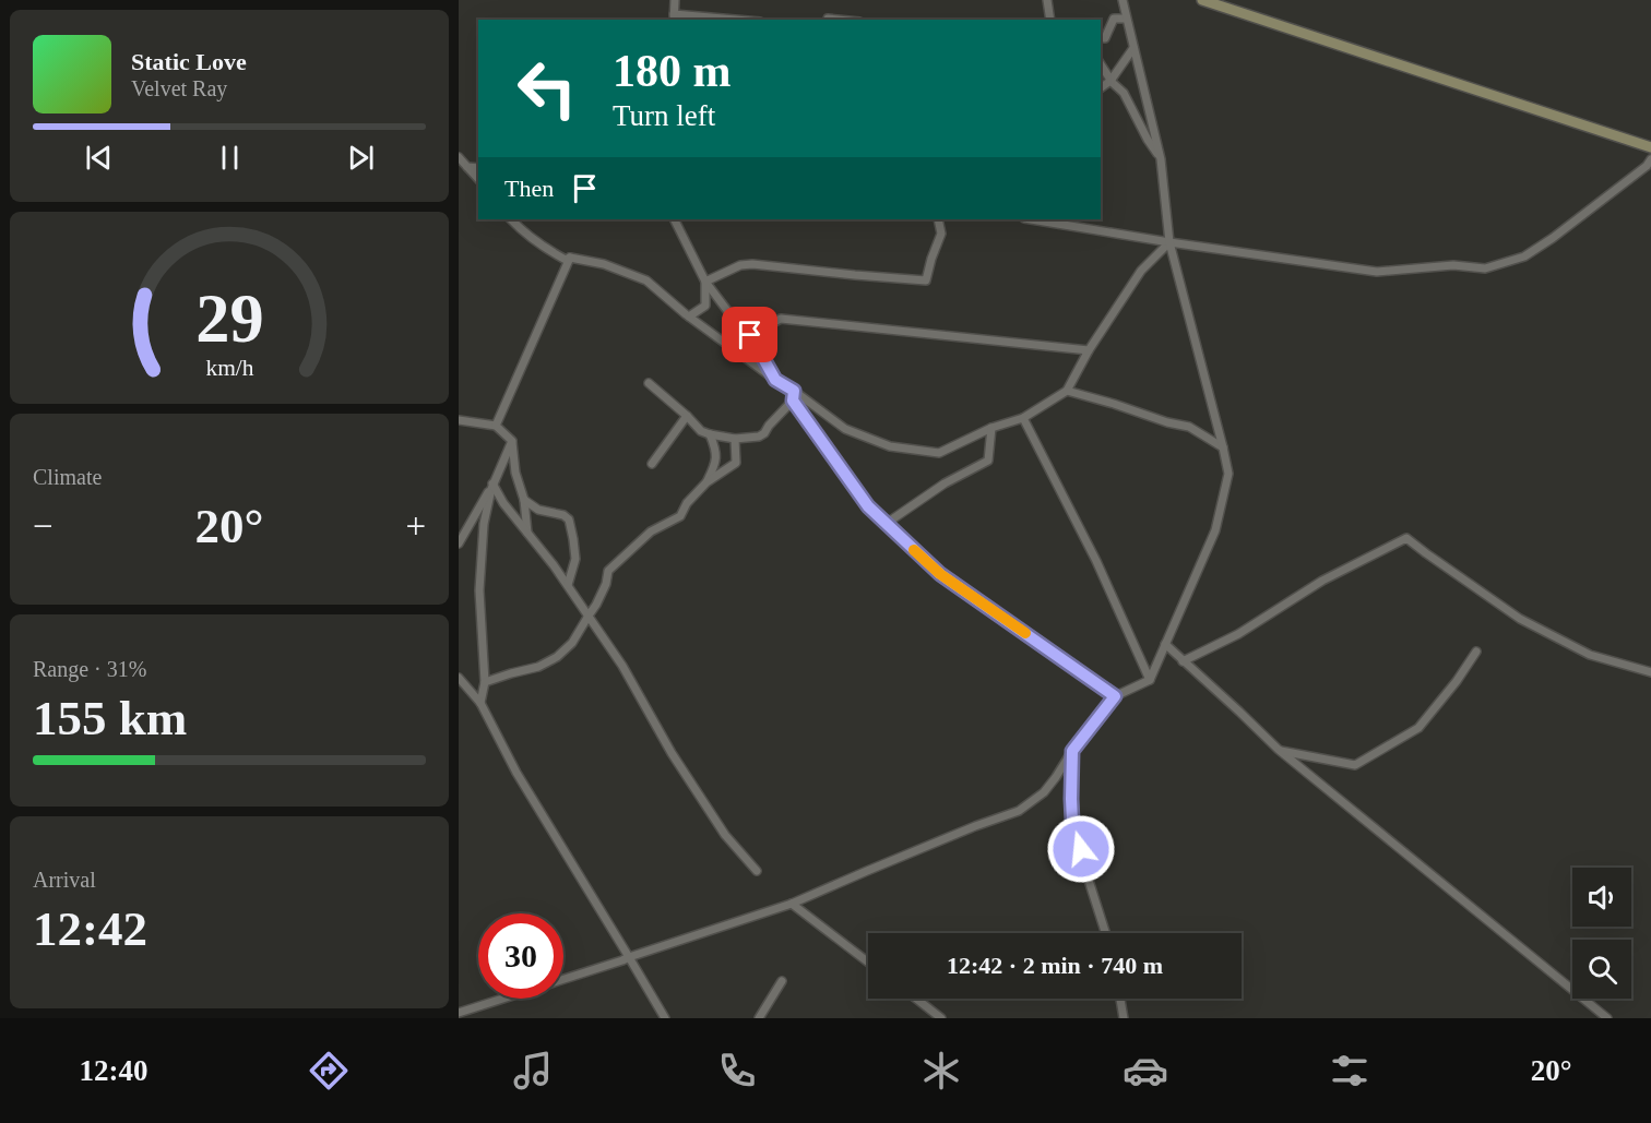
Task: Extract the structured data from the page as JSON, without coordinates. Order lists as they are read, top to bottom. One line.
{"page":{"turn":["180 m","Turn left"],"song":["Static Love","Velvet Ray"],"then":"Then","tile":["Climate",["Range · 31%","155 km"],["Arrival","12:42"]],"heat":["−","20°","+"],"limit":"30","trip":"12:42 · 2 min · 740 m","tabs":["12:40","20°"],"gauge":["29","km/h"]}}
